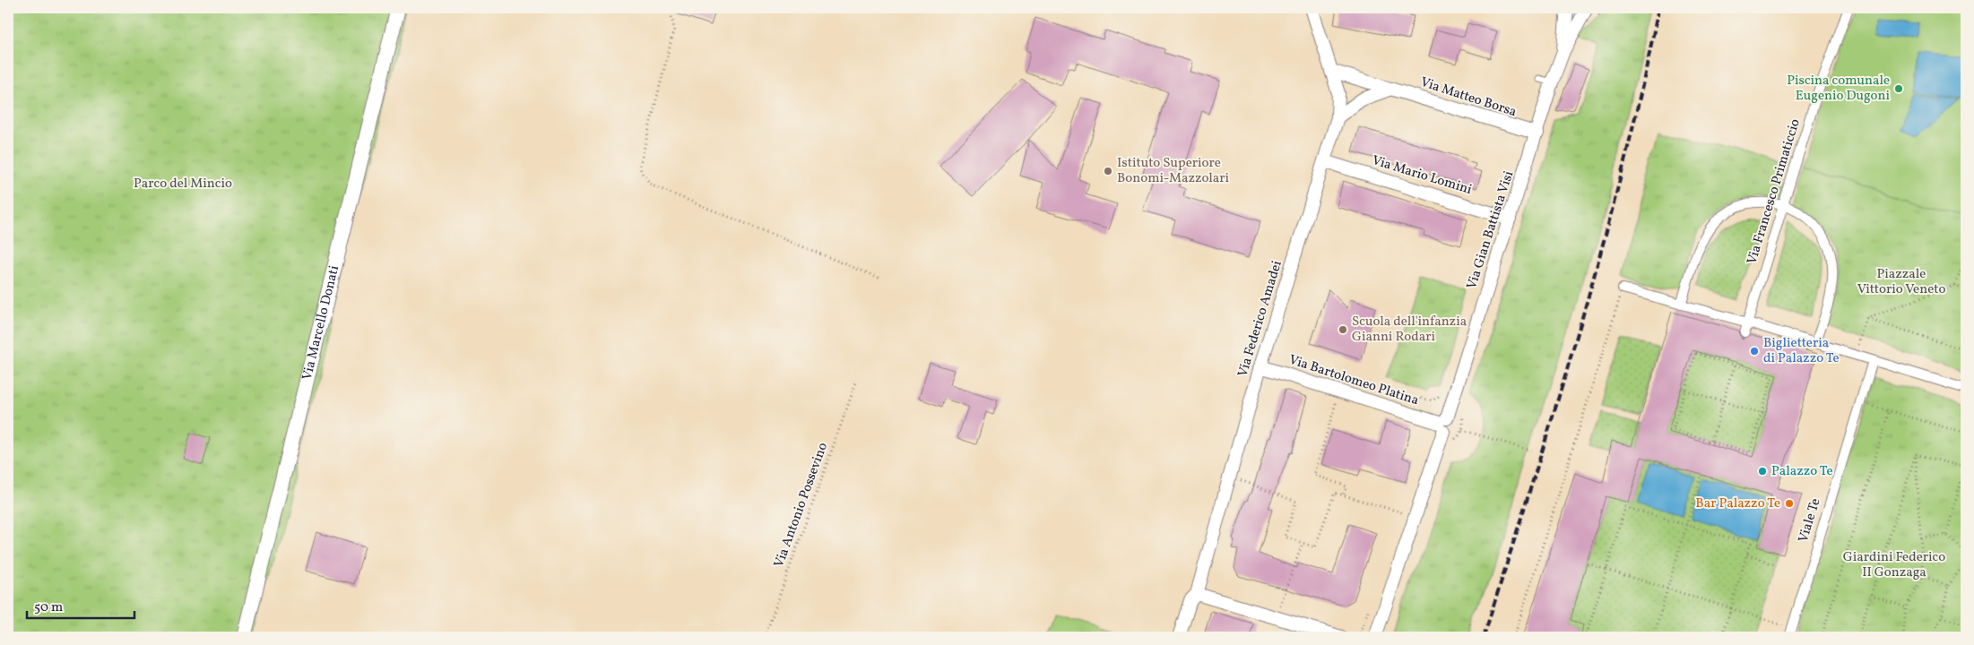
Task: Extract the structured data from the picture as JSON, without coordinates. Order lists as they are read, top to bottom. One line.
{"streets":{"street":["Via Matteo Borsa","Via Mario Lomini","Via Francesco Primaticcio","Via Gian Battista Visi","Via Federico Amadei","Via Marcello Donati","Via Bartolomeo Platina","Viale Te"],"path":["Via Antonio Possevino"]},"crossings":[["Via Matteo Borsa","Via Gian Battista Visi"],["Via Matteo Borsa","Via Federico Amadei"],["Via Mario Lomini","Via Gian Battista Visi"],["Via Mario Lomini","Via Federico Amadei"],["Via Gian Battista Visi","Via Bartolomeo Platina"],["Via Federico Amadei","Via Bartolomeo Platina"]],"parks":["Parco del Mincio","Piazzale Vittorio Veneto","Giardini Federico II Gonzaga"],"places":["Piscina comunale Eugenio Dugoni","Istituto Superiore Bonomi-Mazzolari","Scuola dell'infanzia Gianni Rodari","Biglietteria di Palazzo Te","Palazzo Te","Bar Palazzo Te"],"scale_bar":"50 m"}
